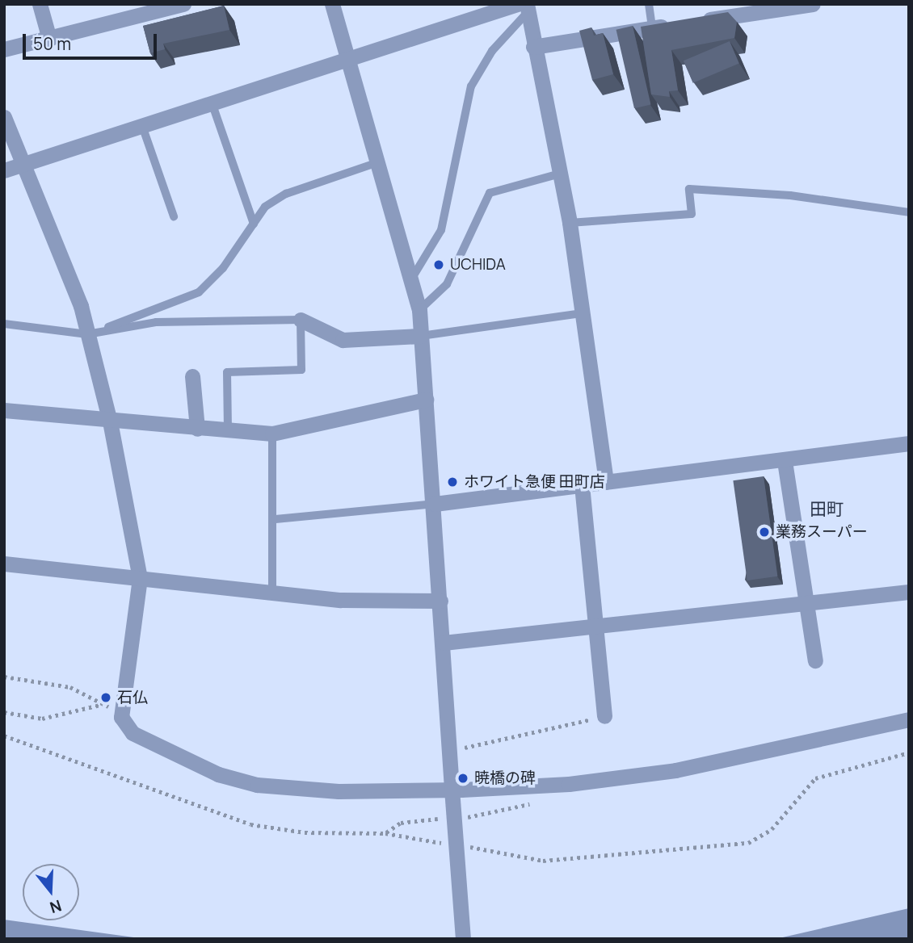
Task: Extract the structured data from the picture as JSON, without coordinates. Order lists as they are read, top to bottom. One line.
{"districts":["田町"],"places":["UCHIDA","ホワイト急便 田町店","業務スーパー","石仏","暁橋の碑"],"scale_bar":"50 m","north":"bottom"}
